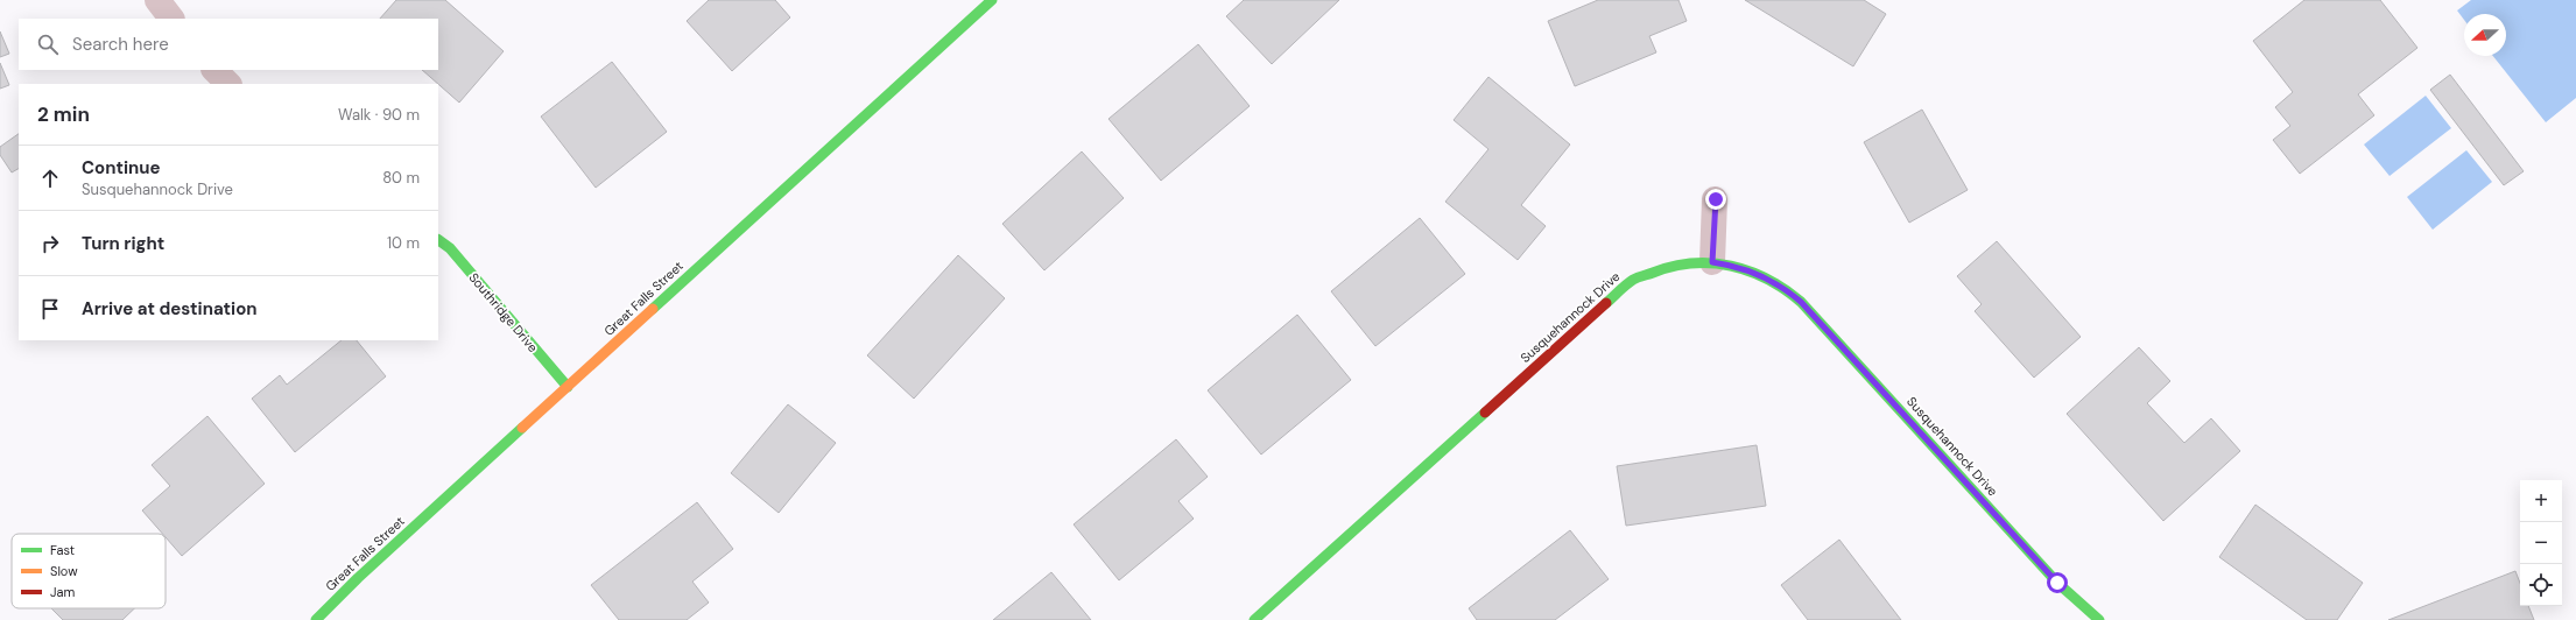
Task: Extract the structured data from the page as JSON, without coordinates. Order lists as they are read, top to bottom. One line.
{"streets":{"street":["Great Falls Street","Southridge Drive","Susquehannock Drive"]},"crossings":[["Great Falls Street","Southridge Drive"]],"legend":["Fast","Slow","Jam"],"north":"left","page":{"search":"Search here","heading":["2 min","Walk · 90 m"],"list":[["Continue","Susquehannock Drive","80 m"],["Turn right","10 m"],"Arrive at destination"],"map_buttons":["+","−"]}}
